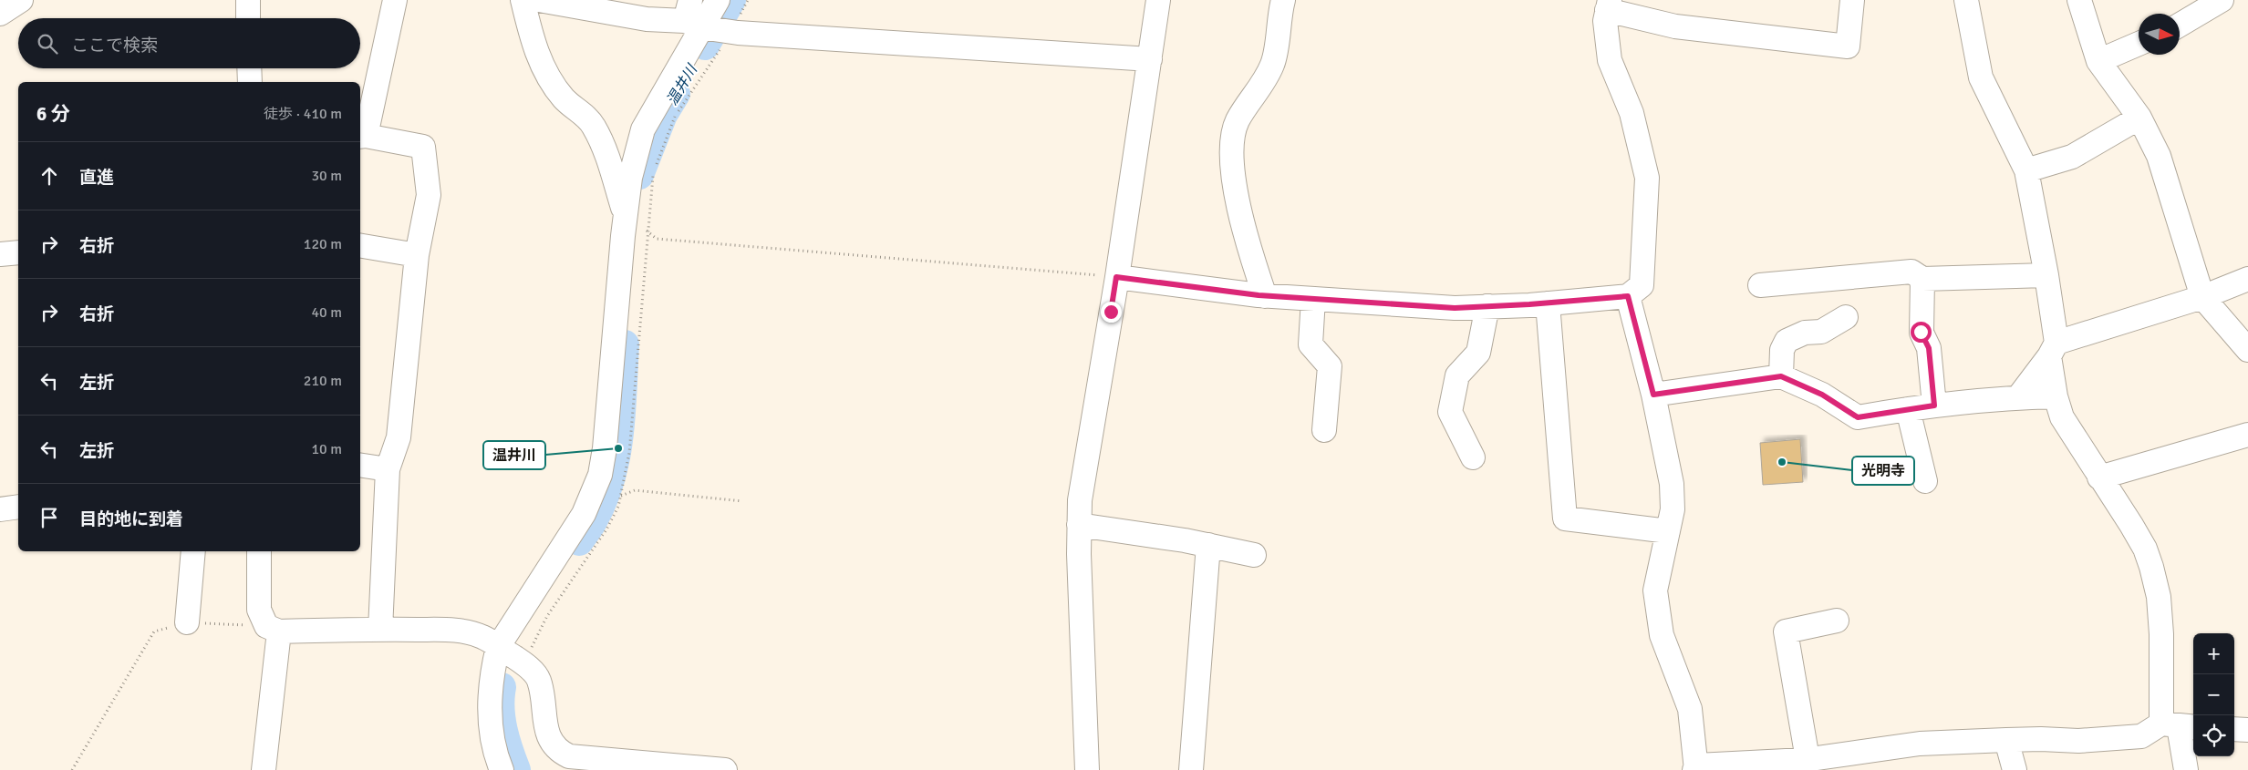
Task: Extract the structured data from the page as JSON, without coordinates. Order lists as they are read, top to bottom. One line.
{"water":["温井川"],"places":["温井川","光明寺"],"north":"right","page":{"search":"ここで検索","heading":["6 分","徒歩 · 410 m"],"list":[["直進","30 m"],["右折","120 m"],["右折","40 m"],["左折","210 m"],["左折","10 m"],"目的地に到着"],"map_buttons":["+","−"]}}
